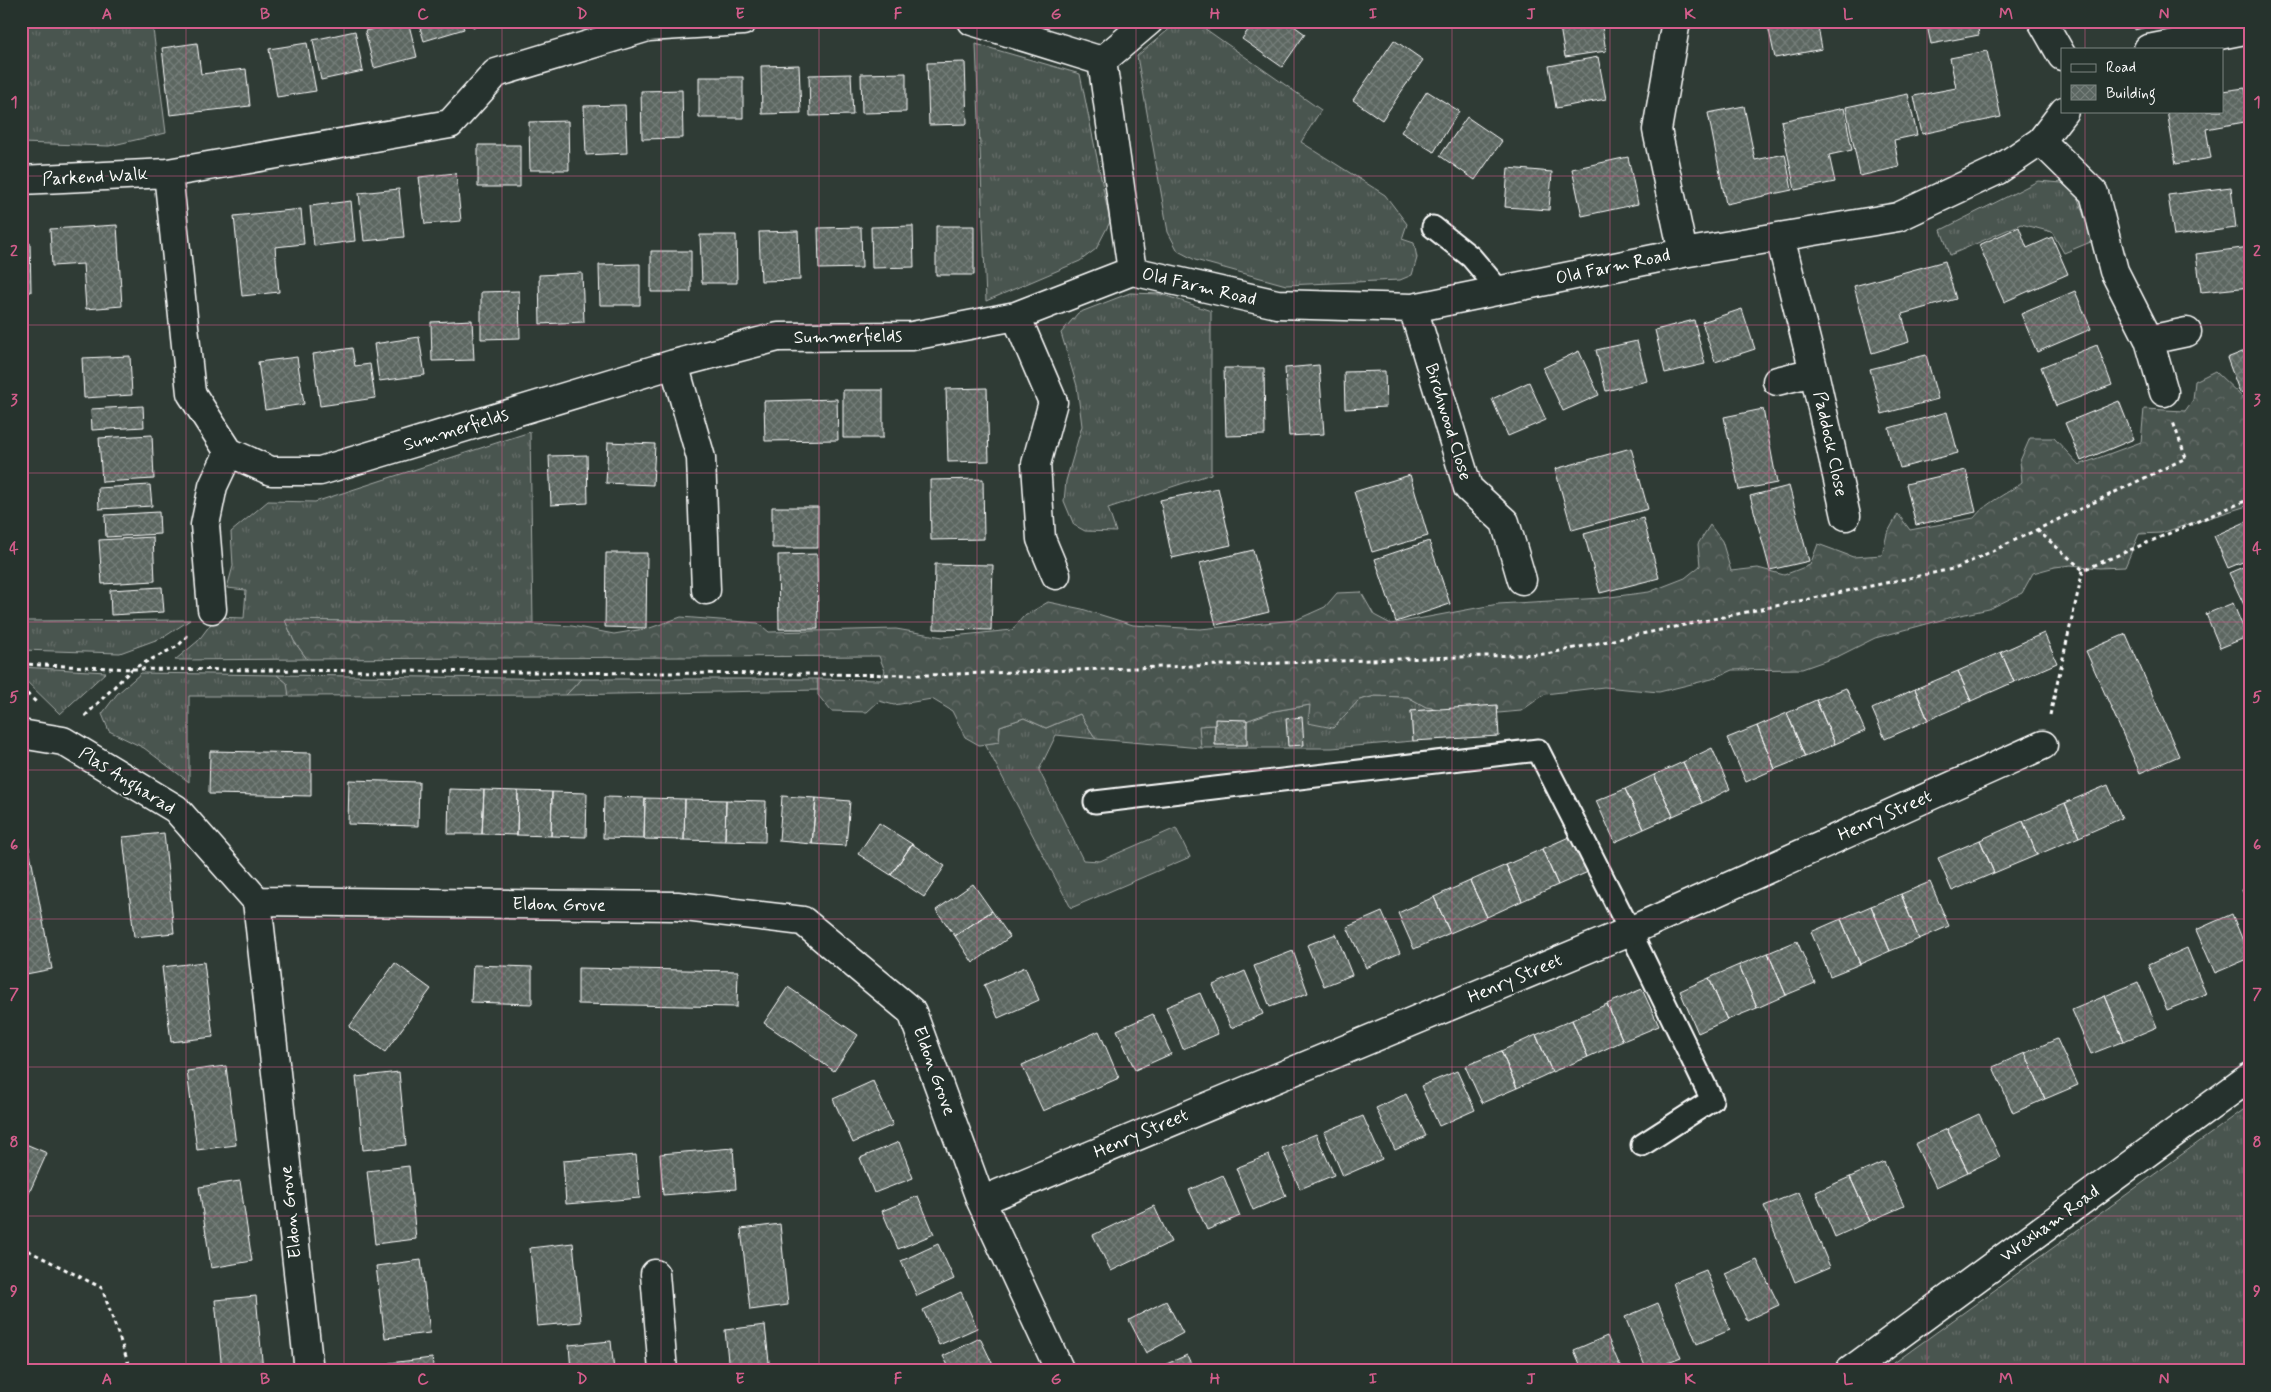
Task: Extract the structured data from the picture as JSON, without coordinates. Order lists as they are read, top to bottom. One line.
{"streets":{"street":["Parkend Walk","Old Farm Road","Summerfields","Birchwood Close","Paddock Close","Plas Angharad","Henry Street","Eldon Grove","Wrexham Road"]},"crossings":[["Old Farm Road","Summerfields"],["Old Farm Road","Birchwood Close"],["Old Farm Road","Paddock Close"],["Plas Angharad","Eldon Grove"],["Henry Street","Eldon Grove"]],"legend":["Road","Building"],"grid":{"columns":["A","B","C","D","E","F","G","H","I","J","K","L","M","N"],"rows":["1","2","3","4","5","6","7","8","9"]}}
